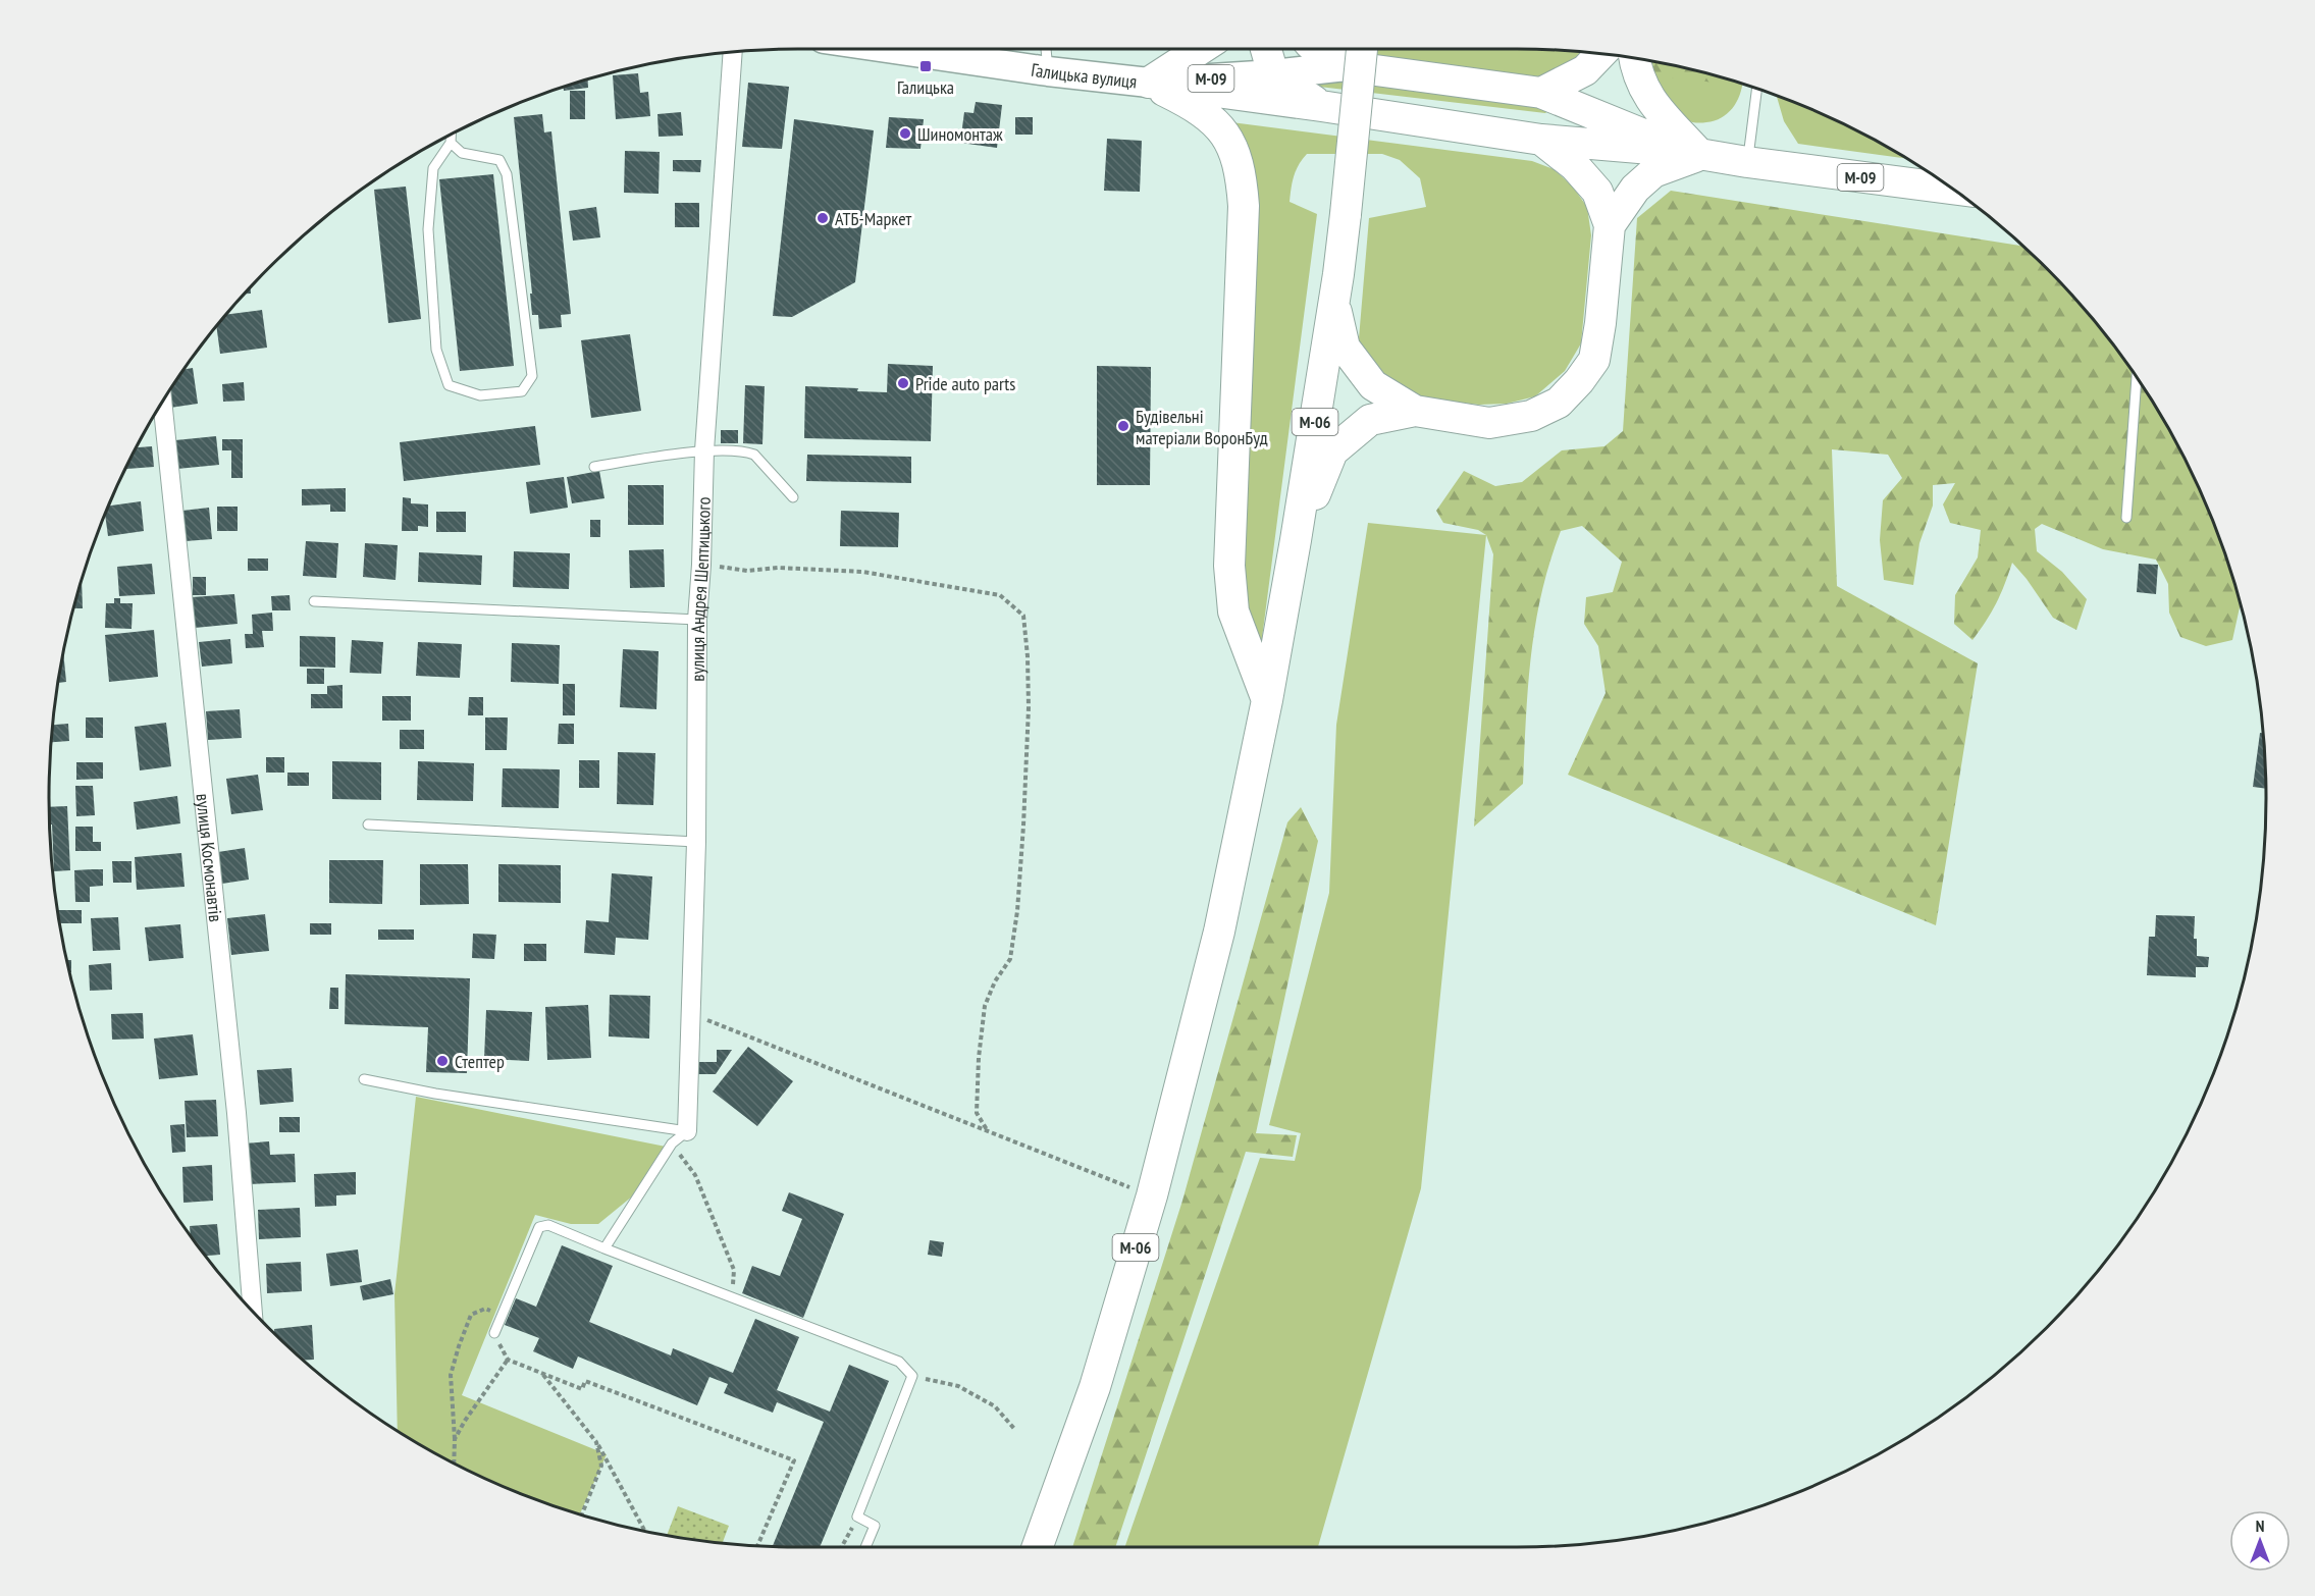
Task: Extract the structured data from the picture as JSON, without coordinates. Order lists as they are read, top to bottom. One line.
{"streets":{"highway":["М-09","М-06"],"main road":["Галицька вулиця"],"street":["вулиця Андрея Шептицького","вулиця Космонавтів"]},"crossings":[["Галицька вулиця","М-09"]],"places":{"transit":["Галицька"],"other":["Шиномонтаж","ATБ-Маркет","Pride auto parts","Будівельні матеріали ВоронБуд","Стептер"]},"north":"top"}
